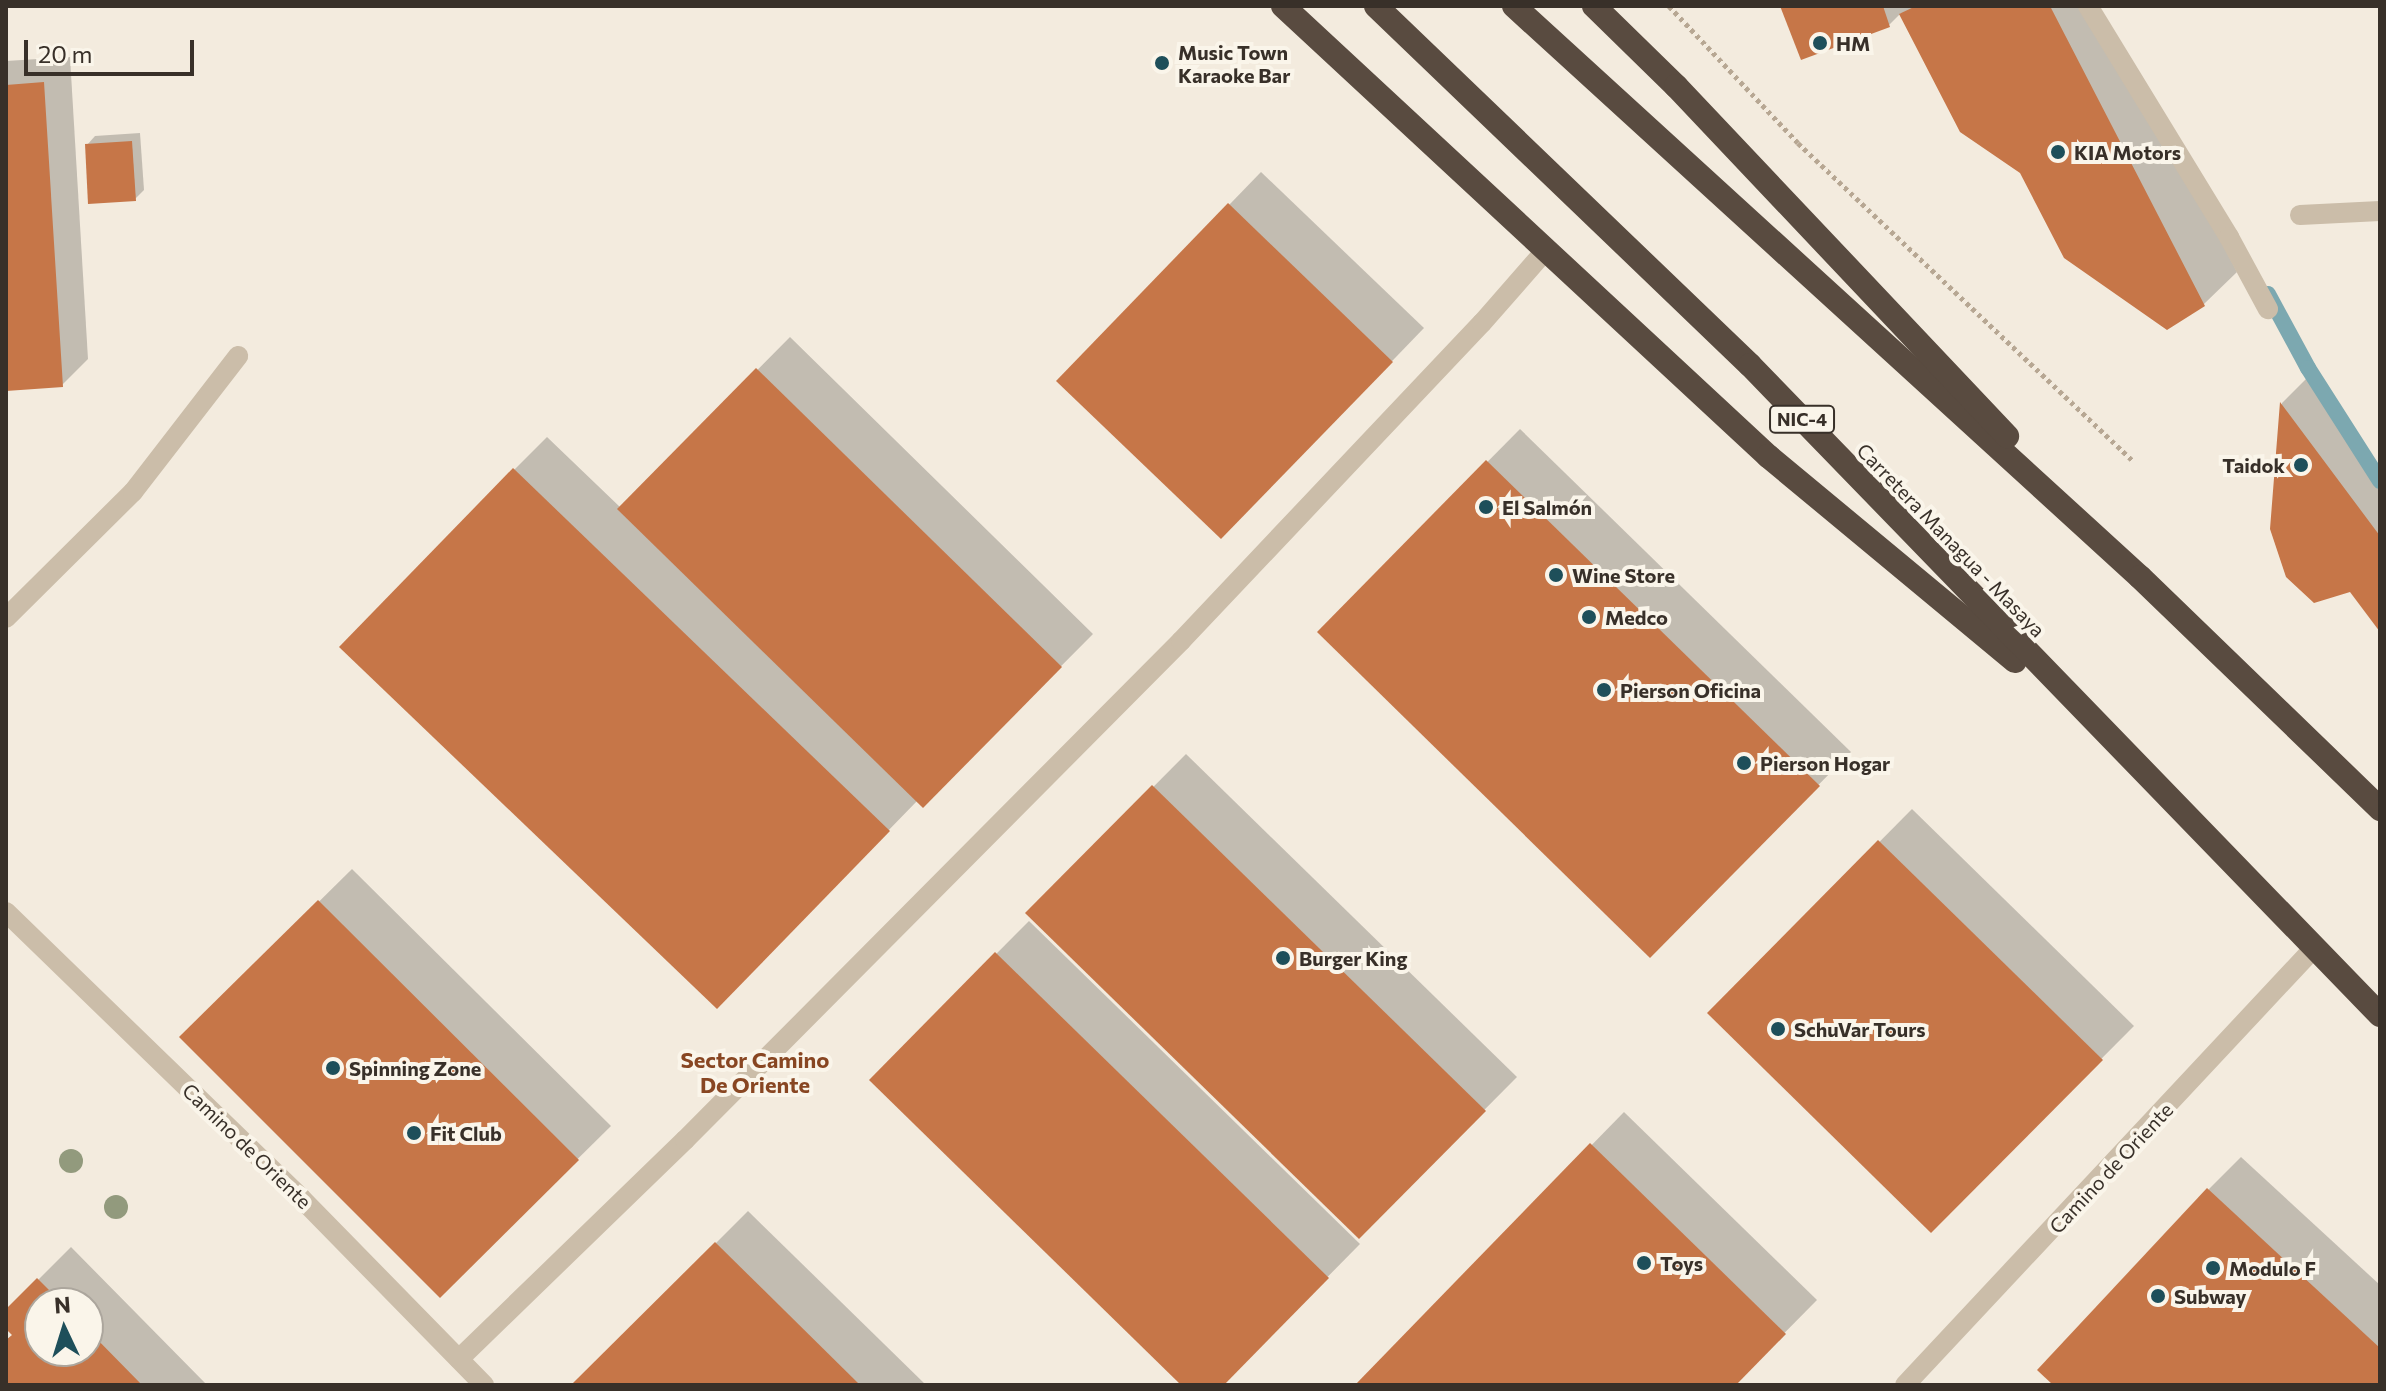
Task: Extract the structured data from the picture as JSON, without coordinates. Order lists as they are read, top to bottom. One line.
{"streets":{"highway":["NIC-4","Carretera Managua - Masaya"],"street":["Camino de Oriente"]},"crossings":[["Carretera Managua - Masaya","Camino de Oriente"]],"districts":["Sector Camino De Oriente"],"places":["HM","Music Town Karaoke Bar","KIA Motors","Taidok","El Salmón","Wine Store","Medco","Pierson Oficina","Pierson Hogar","Burger King","SchuVar Tours","Spinning Zone","Fit Club","Toys","Modulo F","Subway"],"scale_bar":"20 m","north":"top"}
